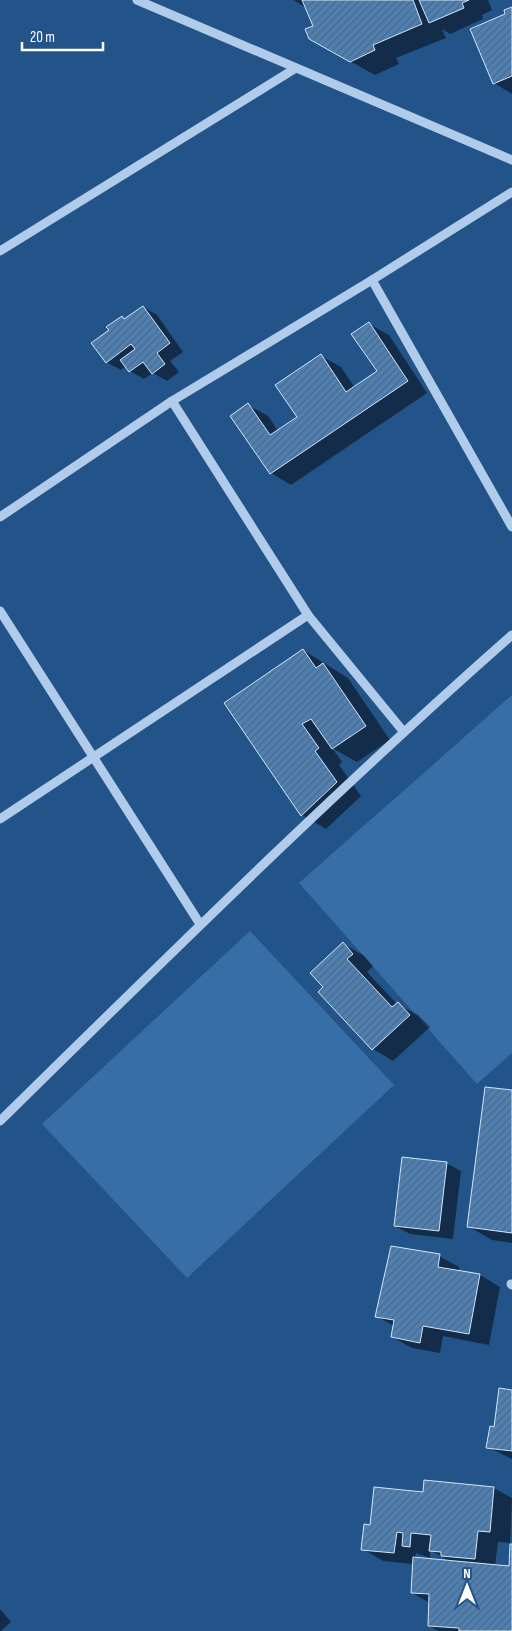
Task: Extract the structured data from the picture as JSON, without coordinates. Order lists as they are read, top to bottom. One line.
{"scale_bar":"20 m","north":"top"}
